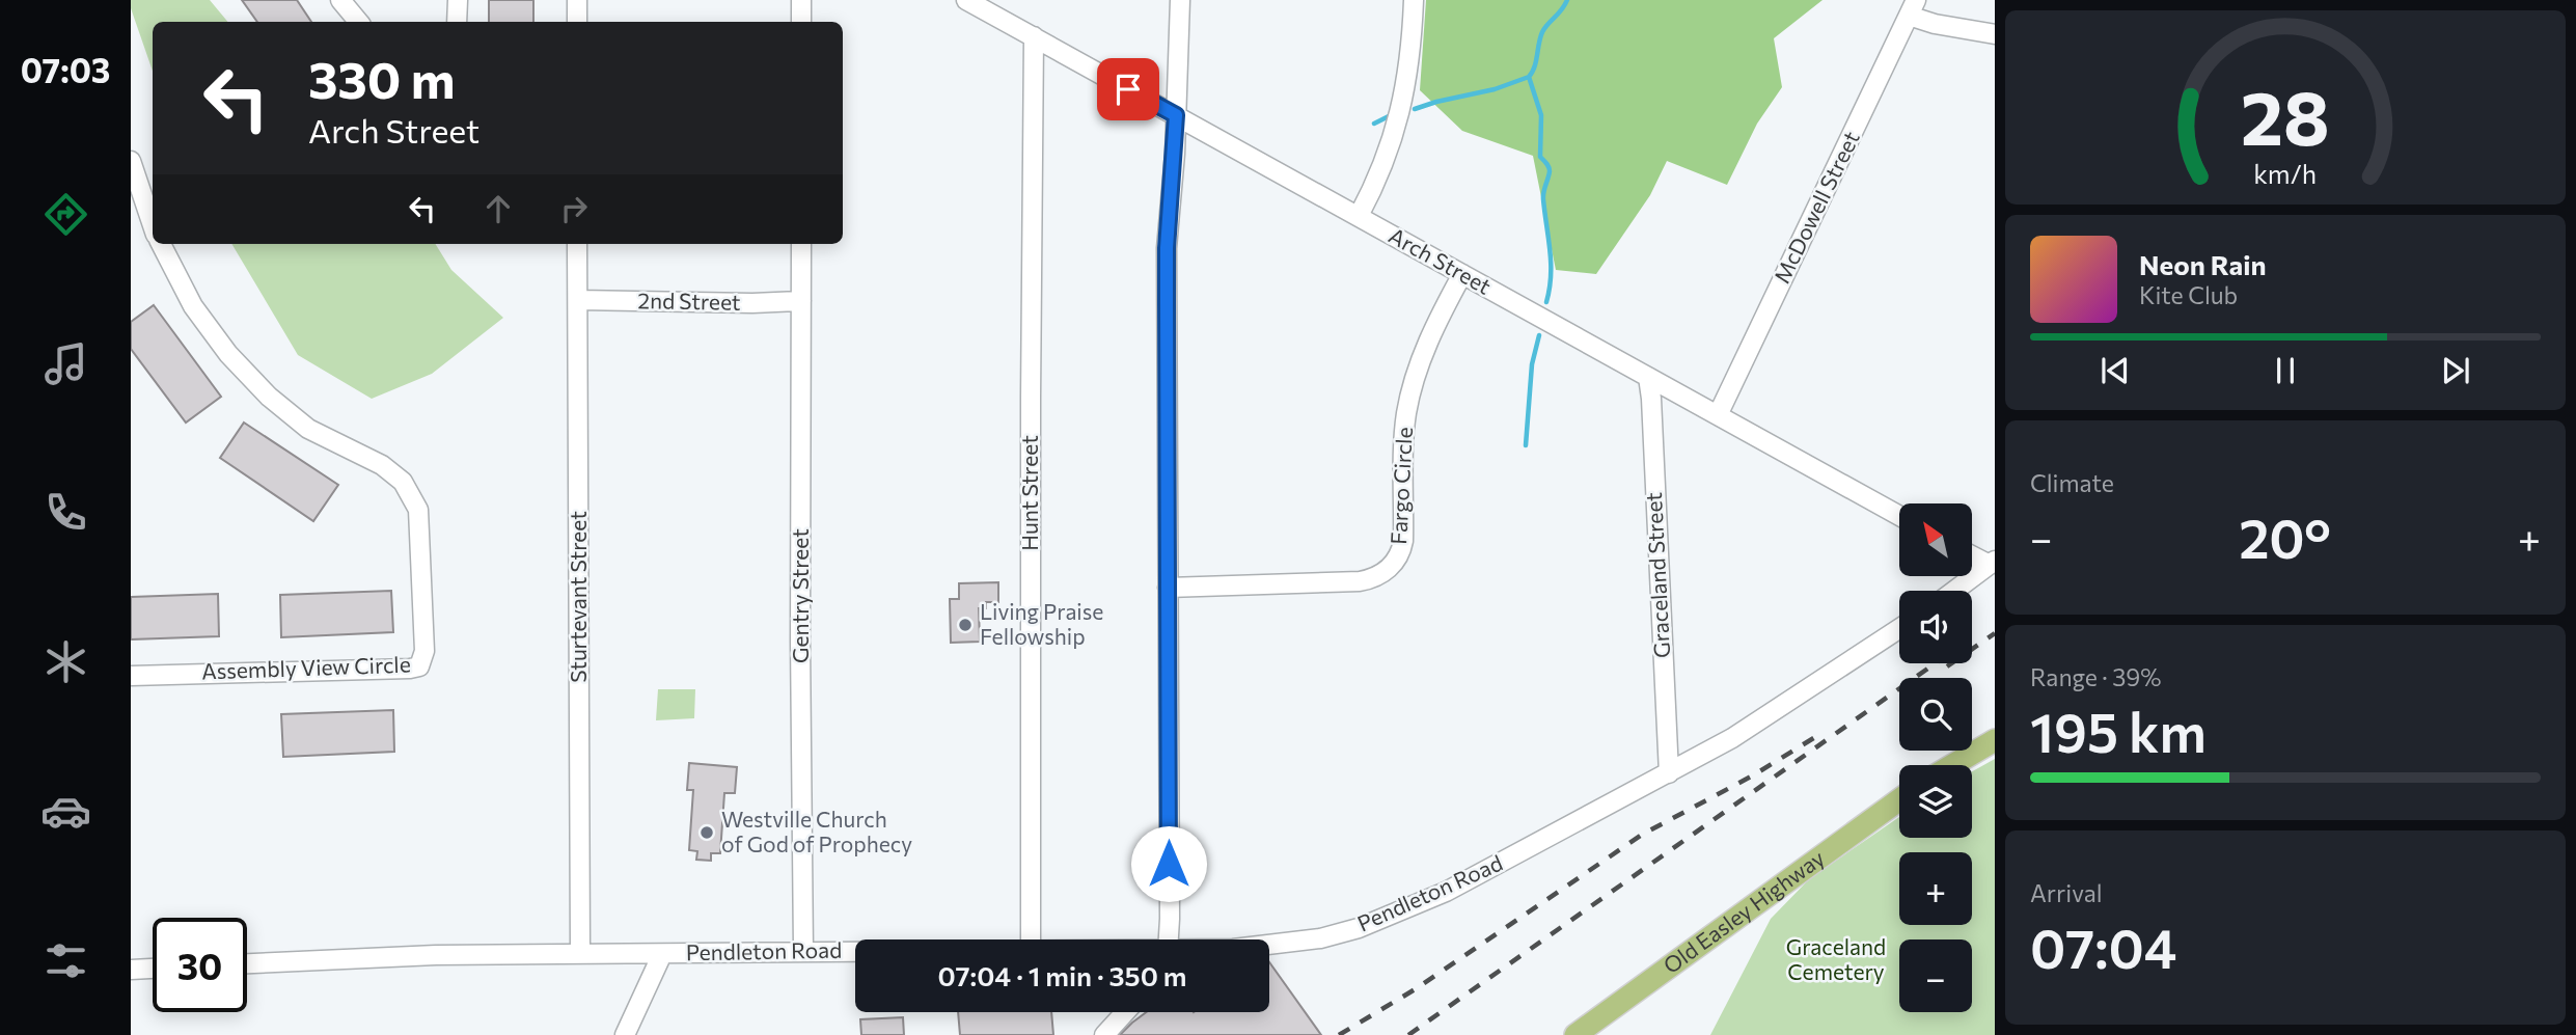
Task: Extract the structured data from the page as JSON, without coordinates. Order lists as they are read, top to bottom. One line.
{"streets":{"main road":["Old Easley Highway"],"street":["McDowell Street","Arch Street","2nd Street","Fargo Circle","Hunt Street","Graceland Street","Gentry Street","Sturtevant Street","Assembly View Circle","Pendleton Road"]},"crossings":[["McDowell Street","Arch Street"],["Arch Street","Fargo Circle"],["Arch Street","Hunt Street"],["Arch Street","Graceland Street"],["2nd Street","Gentry Street"],["2nd Street","Sturtevant Street"],["Graceland Street","Pendleton Road"],["Gentry Street","Pendleton Road"],["Sturtevant Street","Pendleton Road"]],"parks":["Graceland Cemetery"],"places":["Living Praise Fellowship","Westville Church of God of Prophecy"],"north":"top left","page":{"tabs":"07:03","turn":["330 m","Arch Street"],"song":["Neon Rain","Kite Club"],"tile":["Climate",["Range · 39%","195 km"],["Arrival","07:04"]],"map_buttons":["+","−"],"heat":["−","20°","+"],"limit":"30","trip":"07:04 · 1 min · 350 m","gauge":["28","km/h"]}}
